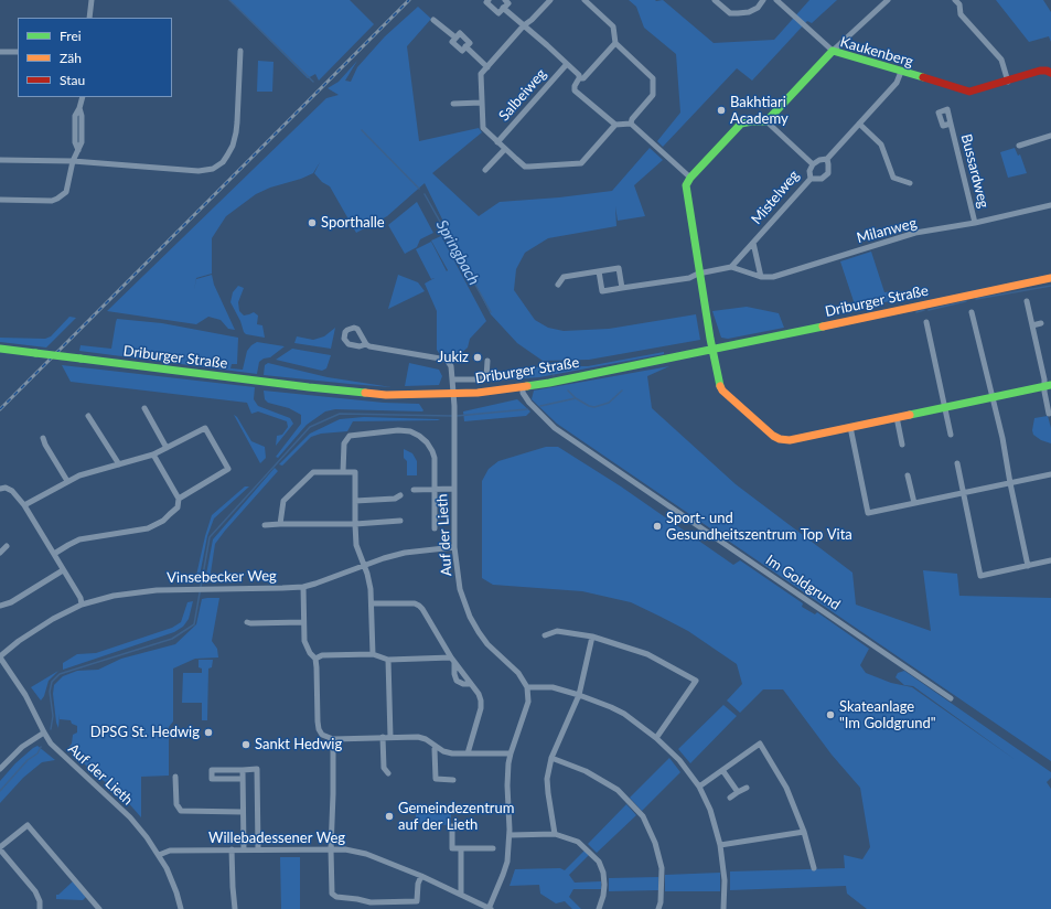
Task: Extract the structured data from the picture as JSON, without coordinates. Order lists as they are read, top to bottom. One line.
{"streets":{"main road":["Kaukenberg","Driburger Straße"],"street":["Salbeiweg","Bussardweg","Mistelweg","Milanweg","Auf der Lieth","Vinsebecker Weg","Im Goldgrund","Willebadessener Weg"]},"crossings":[["Kaukenberg","Mistelweg"],["Bussardweg","Milanweg"],["Mistelweg","Milanweg"],["Driburger Straße","Auf der Lieth"],["Driburger Straße","Im Goldgrund"],["Auf der Lieth","Vinsebecker Weg"],["Auf der Lieth","Willebadessener Weg"]],"water":["Springbach"],"places":["Bakhtiari Academy","Sporthalle","Jukiz","Sport- und Gesundheitszentrum Top Vita","Skateanlage \"Im Goldgrund\"","DPSG St. Hedwig","Sankt Hedwig","Gemeindezentrum auf der Lieth"],"legend":["Frei","Zäh","Stau"]}
